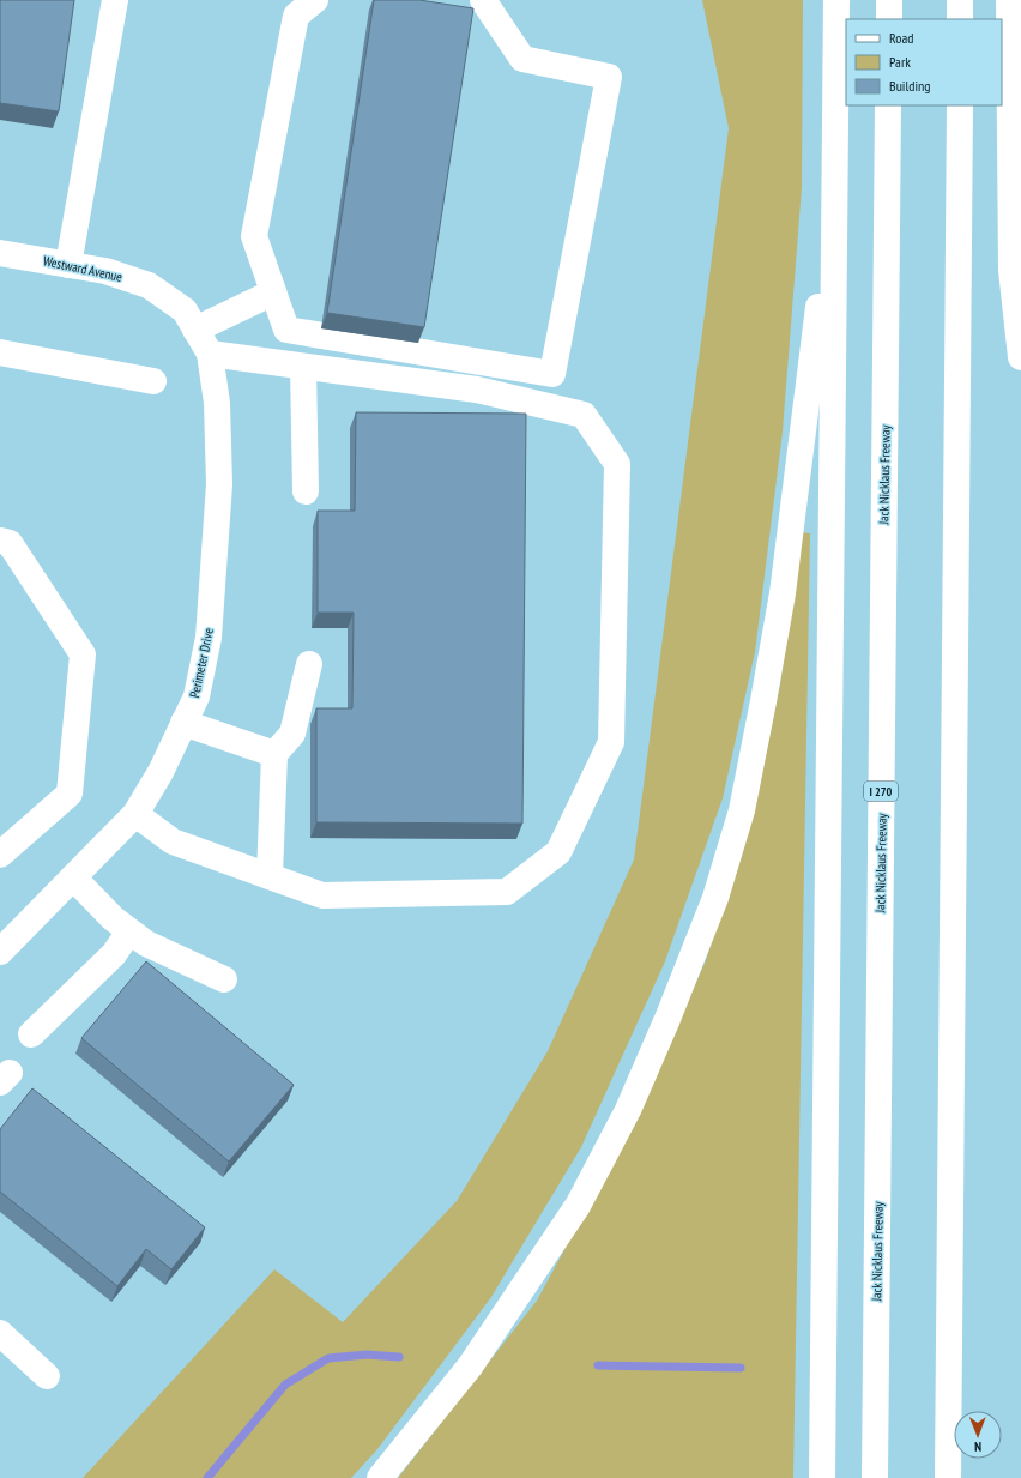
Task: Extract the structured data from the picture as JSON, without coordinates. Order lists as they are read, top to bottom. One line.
{"streets":{"main road":["Westward Avenue","Jack Nicklaus Freeway","Perimeter Drive","I 270"]},"crossings":[["Westward Avenue","Perimeter Drive"]],"legend":["Road","Park","Building"],"north":"bottom"}
